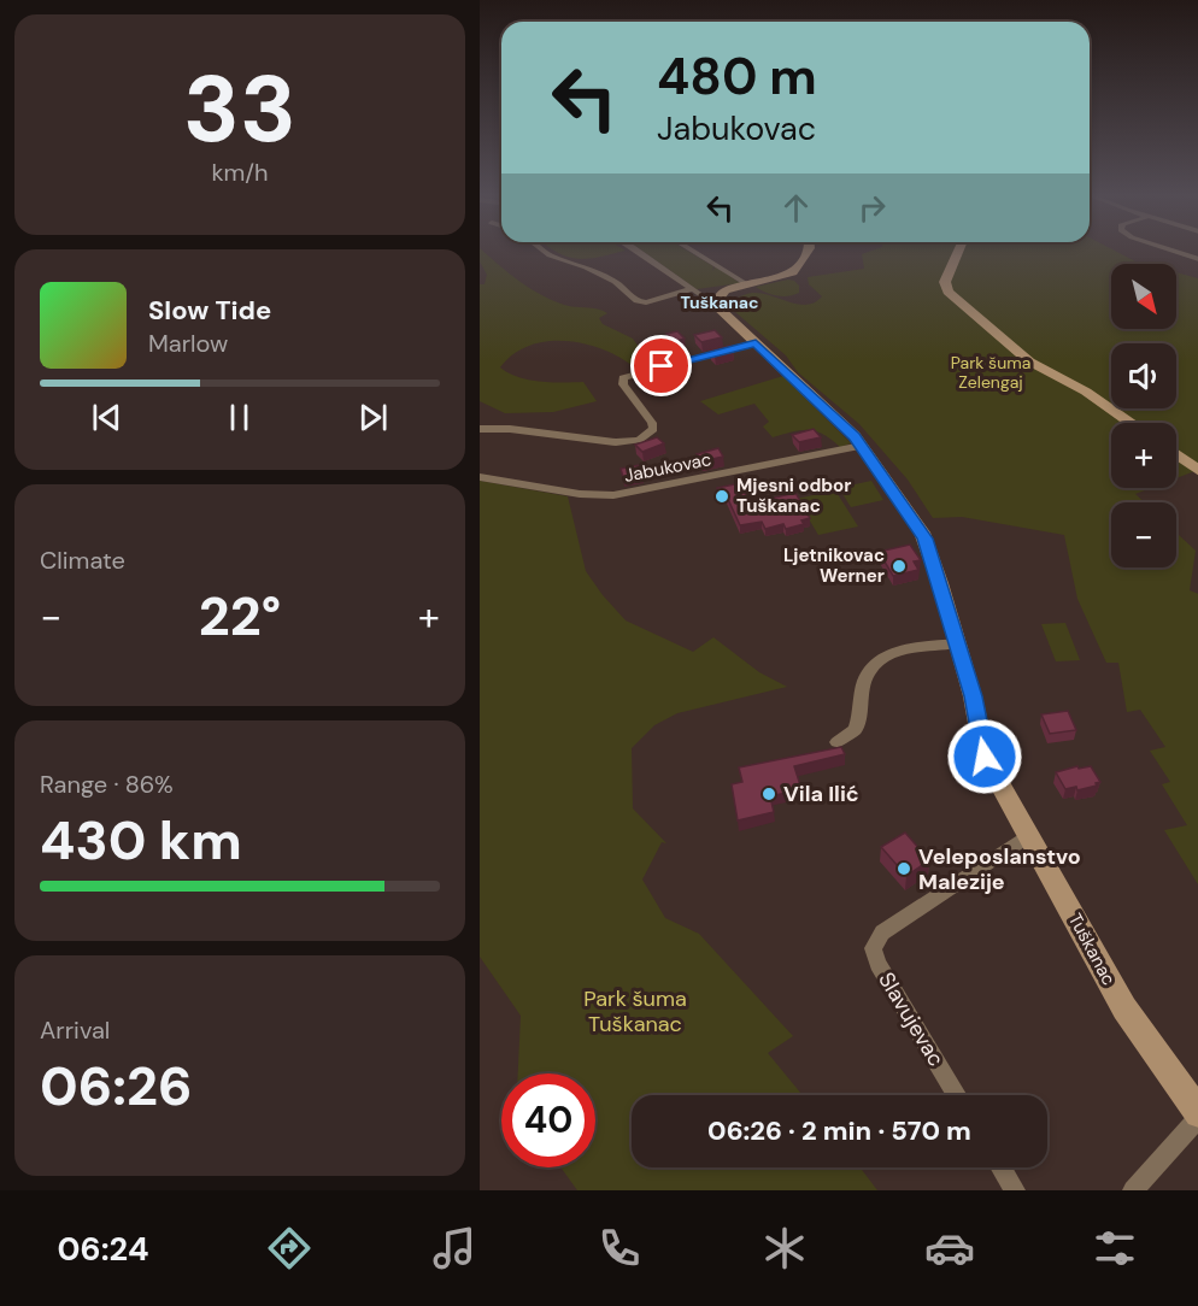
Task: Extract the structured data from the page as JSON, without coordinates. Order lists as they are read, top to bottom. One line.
{"streets":{"street":["Jabukovac","Tuškanac","Slavujevac"]},"crossings":[["Jabukovac","Tuškanac"],["Tuškanac","Slavujevac"]],"districts":["Tuškanac"],"parks":["Park šuma Zelengaj","Park šuma Tuškanac"],"places":["Mjesni odbor Tuškanac","Ljetnikovac Werner","Vila Ilić","Veleposlanstvo Malezije"],"north":"bottom right","page":{"tile":[["33","km/h"],"Climate",["Range · 86%","430 km"],["Arrival","06:26"]],"turn":["480 m","Jabukovac"],"map_buttons":["+","−"],"song":["Slow Tide","Marlow"],"heat":["−","22°","+"],"limit":"40","trip":"06:26 · 2 min · 570 m","tabs":"06:24"}}
